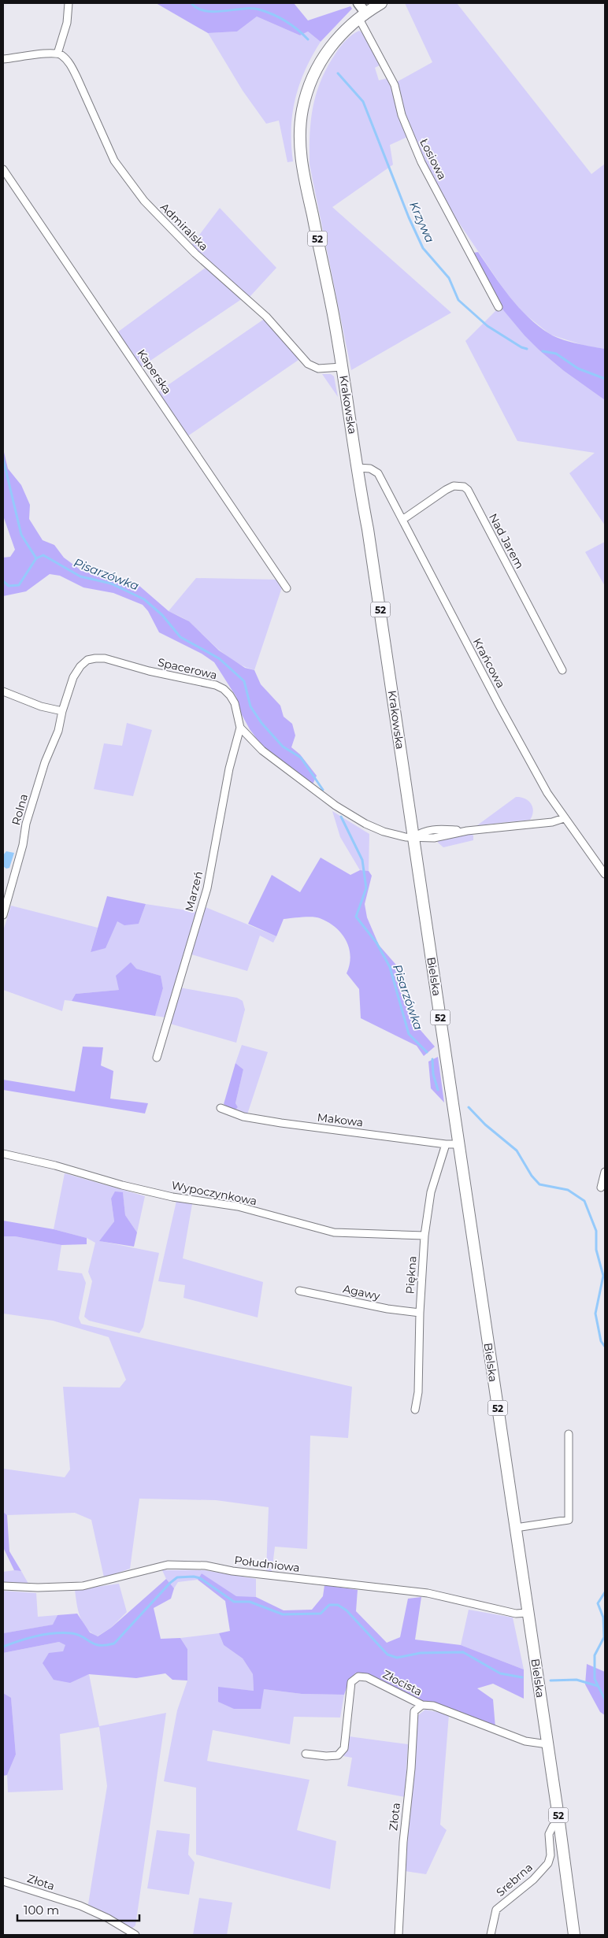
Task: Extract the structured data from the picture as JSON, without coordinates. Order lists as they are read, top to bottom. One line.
{"streets":{"main road":["52","Krakowska","Bielska"],"street":["Łosiowa","Admiralska","Kaperska","Nad Jarem","Krańcowa","Spacerowa","Rolna","Marzeń","Makowa","Wypoczynkowa","Piękna","Agawy","Południowa","Złocista","Złota","Srebrna"]},"crossings":[["Łosiowa","Krakowska"],["Admiralska","Krakowska"],["Krakowska","Krańcowa"],["Krakowska","Bielska"],["Nad Jarem","Krańcowa"],["Spacerowa","Rolna"],["Spacerowa","Marzeń"],["Bielska","Makowa"],["Bielska","Południowa"],["Bielska","Złocista"],["Bielska","Srebrna"],["Makowa","Piękna"],["Wypoczynkowa","Piękna"],["Piękna","Agawy"],["Złocista","Złota"]],"water":["Krzywa","Pisarzówka"],"scale_bar":"100 m"}
